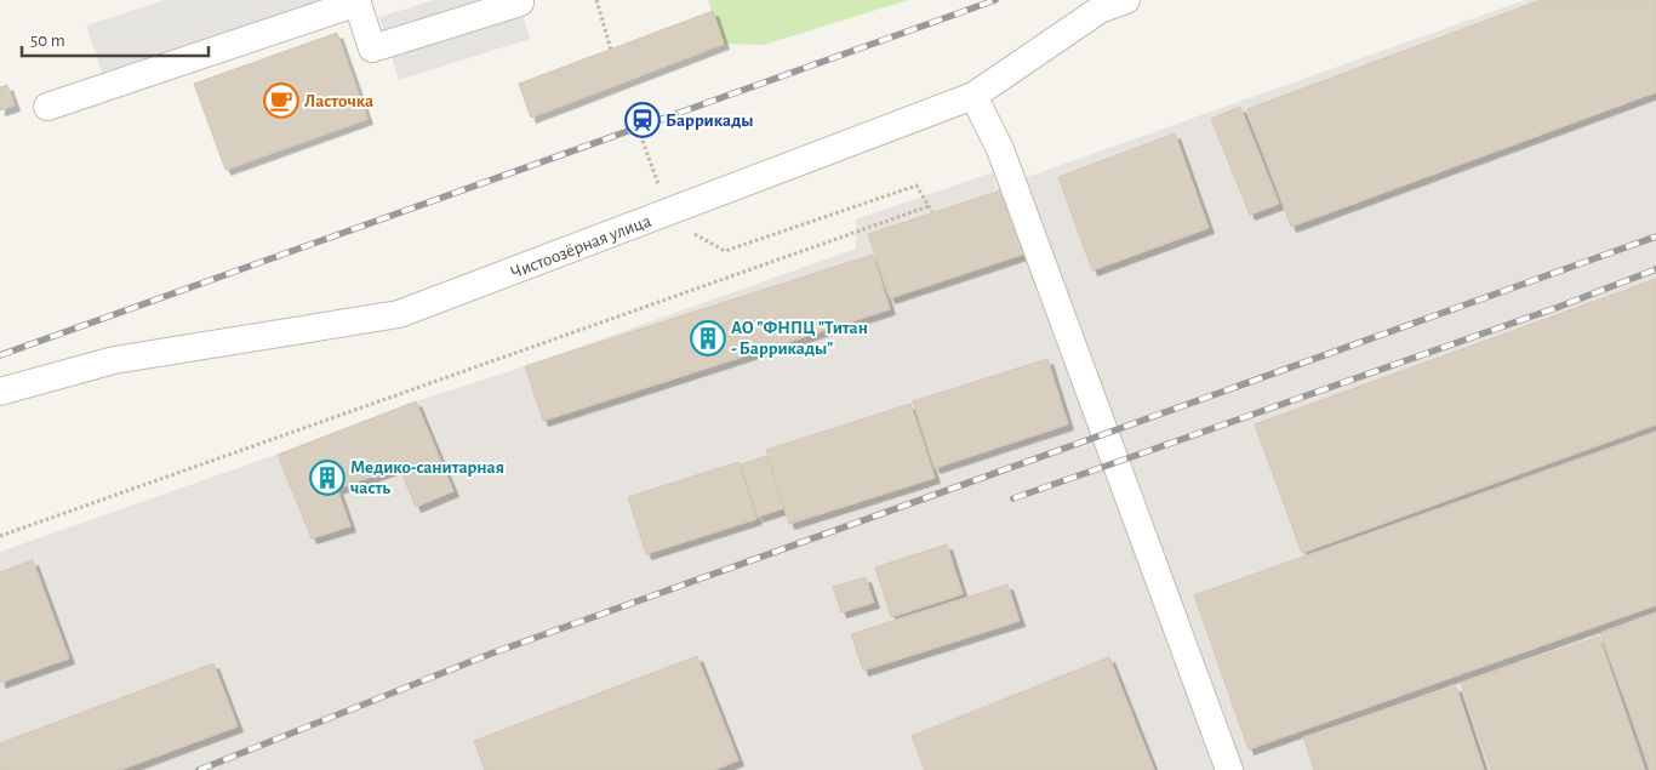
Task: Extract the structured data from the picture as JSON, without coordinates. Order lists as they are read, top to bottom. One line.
{"streets":{"street":["Чистоозёрная улица"]},"places":{"cafe":["Ласточка"],"station":["Баррикады"],"building":["АО \"ФНПЦ \"Титан - Баррикады\"","Медико-санитарная часть"]},"scale_bar":"50 m"}
